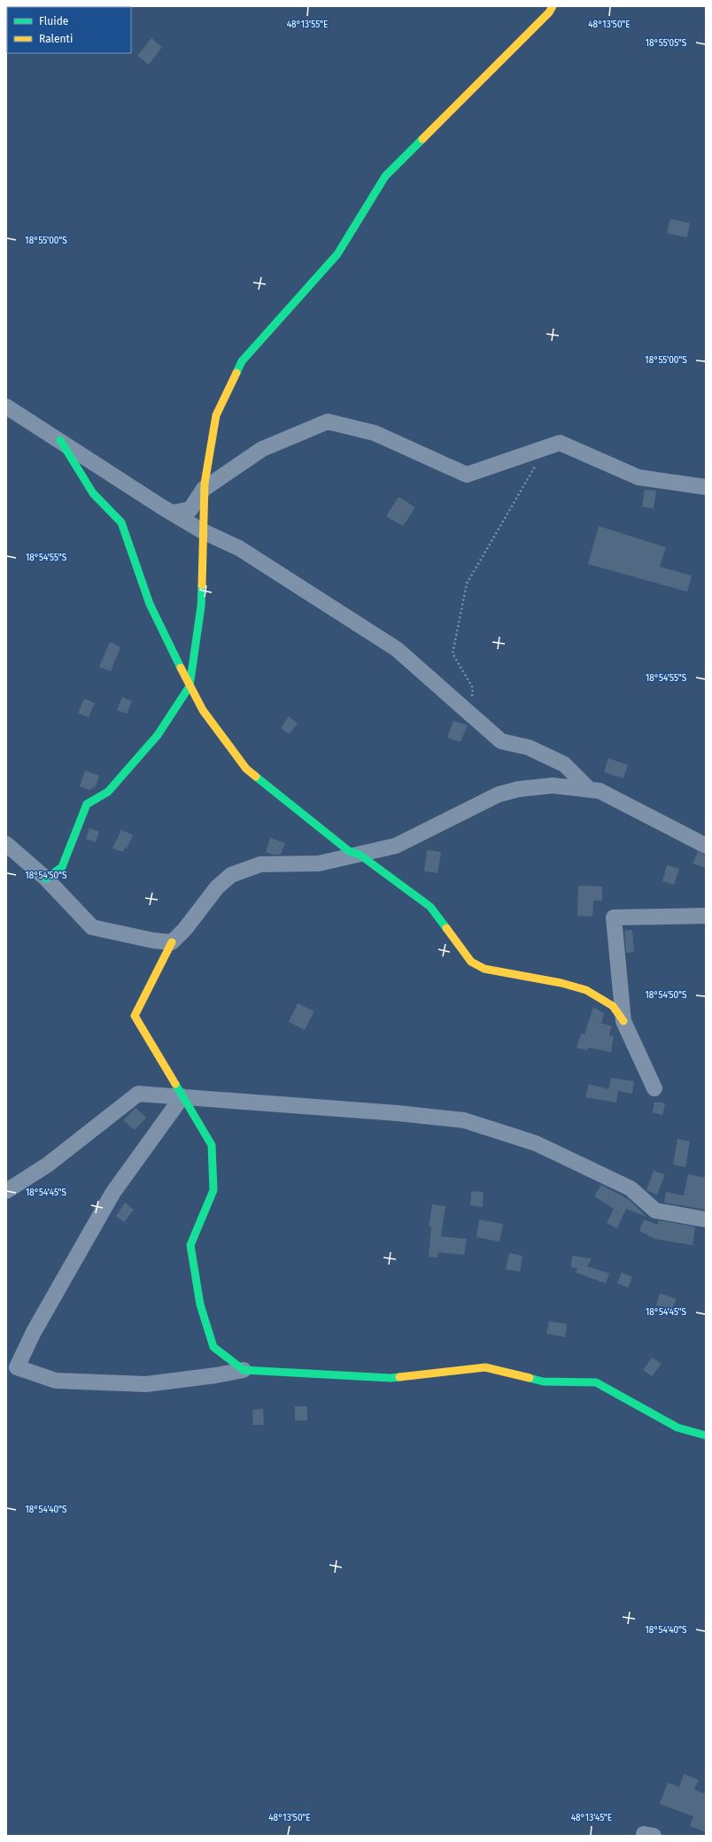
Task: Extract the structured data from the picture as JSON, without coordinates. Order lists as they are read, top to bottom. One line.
{"legend":["Fluide","Ralenti"],"coordinates":["48°13'55\"E","48°13'50\"E","18°55'05\"S","18°55'00\"S","18°54'55\"S","18°54'50\"S","18°54'45\"S","18°54'40\"S","48°13'45\"E"]}
